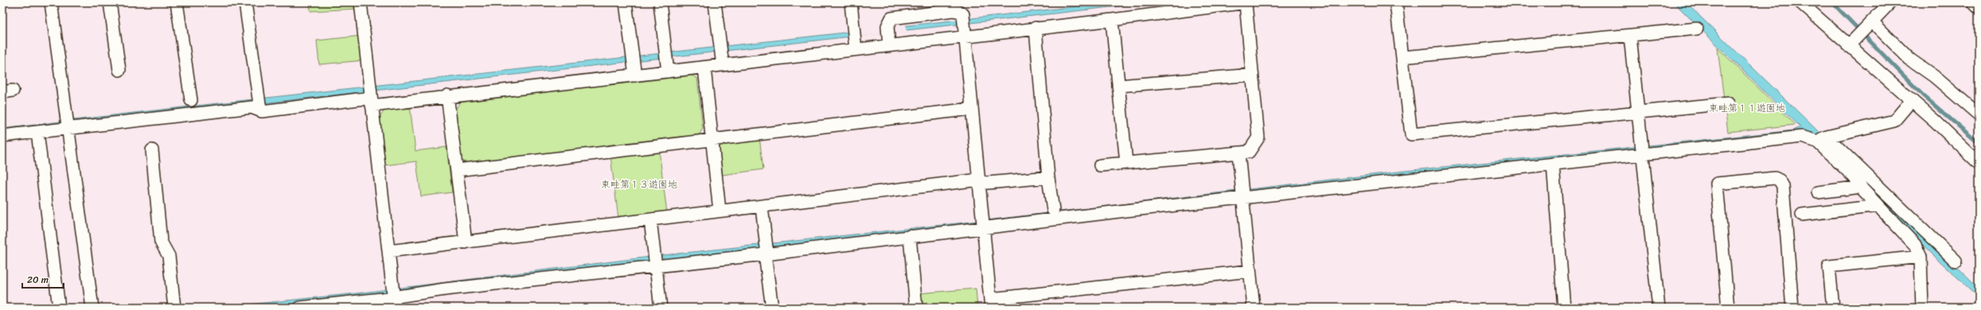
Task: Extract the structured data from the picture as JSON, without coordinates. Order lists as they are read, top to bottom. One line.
{"parks":["東畦第１１遊園地","東畦第１３遊園地"],"scale_bar":"20 m"}
